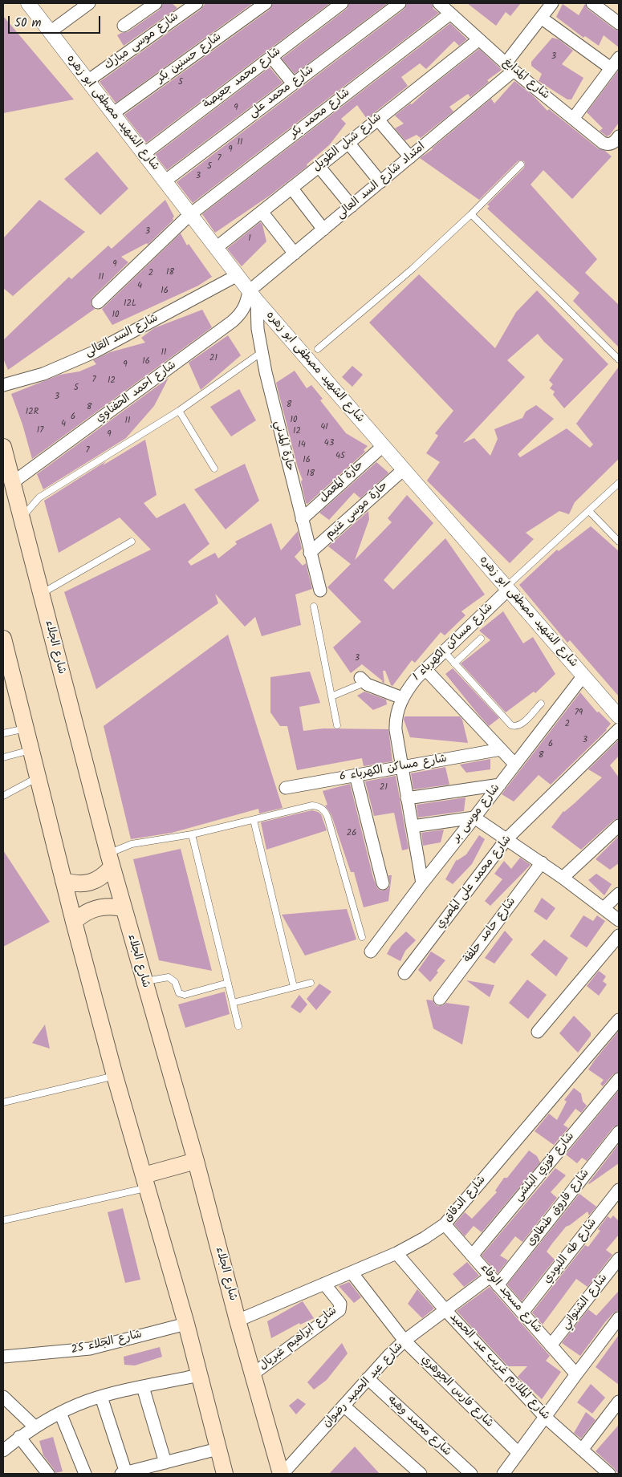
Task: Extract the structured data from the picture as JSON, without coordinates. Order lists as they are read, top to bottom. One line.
{"streets":{"main road":["شارع الجلاء"],"street":["شارع موسى مبارك","شارع حسنين بكر","شارع محمد جعيصة","شارع المدابغ","شارع محمد على","شارع الشهيد مصطفى ابو زهره","شارع محمد بكر","شارع شبل الطويل","امتداد شارع السد العالى","شارع السد العالى","شارع احمد الحفناوي","حارة المدني","حارة المعمل","حارة موسى غنيم","شارع مساكن الكهرباء 1","شارع مساكن الكهرباء 6","شارع موسى بر","شارع محمد على المصري","شارع حامد حلفة","شارع فوزي البلشى","شارع الدقاق","شارع فاروق طنطاوى","شارع طه اللبودي","شارع مسجد الوفاء","شارع الشنواني","شارع ابراهيم غبريال","شارع الجلاء 25","شارع الملازم غريب عبد الحميد","شارع عبد الحميد رضوان","شارع فارس الجوهري","شارع محمد وهبه"]},"crossings":[["شارع موسى مبارك","شارع الشهيد مصطفى ابو زهره"],["شارع حسنين بكر","شارع الشهيد مصطفى ابو زهره"],["شارع محمد جعيصة","شارع الشهيد مصطفى ابو زهره"],["شارع المدابغ","شارع محمد بكر"],["شارع المدابغ","شارع شبل الطويل"],["شارع المدابغ","امتداد شارع السد العالى"],["شارع محمد على","شارع الشهيد مصطفى ابو زهره"],["شارع الشهيد مصطفى ابو زهره","شارع محمد بكر"],["شارع الشهيد مصطفى ابو زهره","شارع شبل الطويل"],["شارع الشهيد مصطفى ابو زهره","امتداد شارع السد العالى"],["شارع الشهيد مصطفى ابو زهره","شارع السد العالى"],["شارع الشهيد مصطفى ابو زهره","شارع احمد الحفناوي"],["شارع الشهيد مصطفى ابو زهره","حارة المدني"],["شارع الشهيد مصطفى ابو زهره","حارة المعمل"],["شارع الشهيد مصطفى ابو زهره","حارة موسى غنيم"],["شارع الشهيد مصطفى ابو زهره","شارع مساكن الكهرباء 1"],["شارع الشهيد مصطفى ابو زهره","شارع موسى بر"],["امتداد شارع السد العالى","شارع احمد الحفناوي"],["امتداد شارع السد العالى","حارة المدني"],["شارع احمد الحفناوي","حارة المدني"],["شارع احمد الحفناوي","شارع الجلاء"],["حارة المدني","حارة المعمل"],["حارة المدني","حارة موسى غنيم"],["شارع مساكن الكهرباء 1","شارع مساكن الكهرباء 6"],["شارع مساكن الكهرباء 1","شارع موسى بر"],["شارع الجلاء","شارع الدقاق"],["شارع الجلاء","شارع ابراهيم غبريال"],["شارع الجلاء","شارع عبد الحميد رضوان"],["شارع فوزي البلشى","شارع مسجد الوفاء"],["شارع الدقاق","شارع مسجد الوفاء"],["شارع الدقاق","شارع ابراهيم غبريال"],["شارع الدقاق","شارع الملازم غريب عبد الحميد"],["شارع الدقاق","شارع فارس الجوهري"],["شارع فاروق طنطاوى","شارع مسجد الوفاء"],["شارع فاروق طنطاوى","شارع عبد الحميد رضوان"],["شارع طه اللبودي","شارع مسجد الوفاء"],["شارع مسجد الوفاء","شارع الشنواني"],["شارع مسجد الوفاء","شارع عبد الحميد رضوان"],["شارع الملازم غريب عبد الحميد","شارع عبد الحميد رضوان"],["شارع عبد الحميد رضوان","شارع فارس الجوهري"],["شارع عبد الحميد رضوان","شارع محمد وهبه"]],"house_numbers":["3","5","9","11","9","7","5","3","3","1","9","18","2","11","4","16","12L","10","11","21","16","9","7","12","5","3","8","8","12R","6","10","11","4","41","17","12","9","43","14","7","45","16","18","3","79","2","3","6","8","21","26"],"scale_bar":"50 m"}
